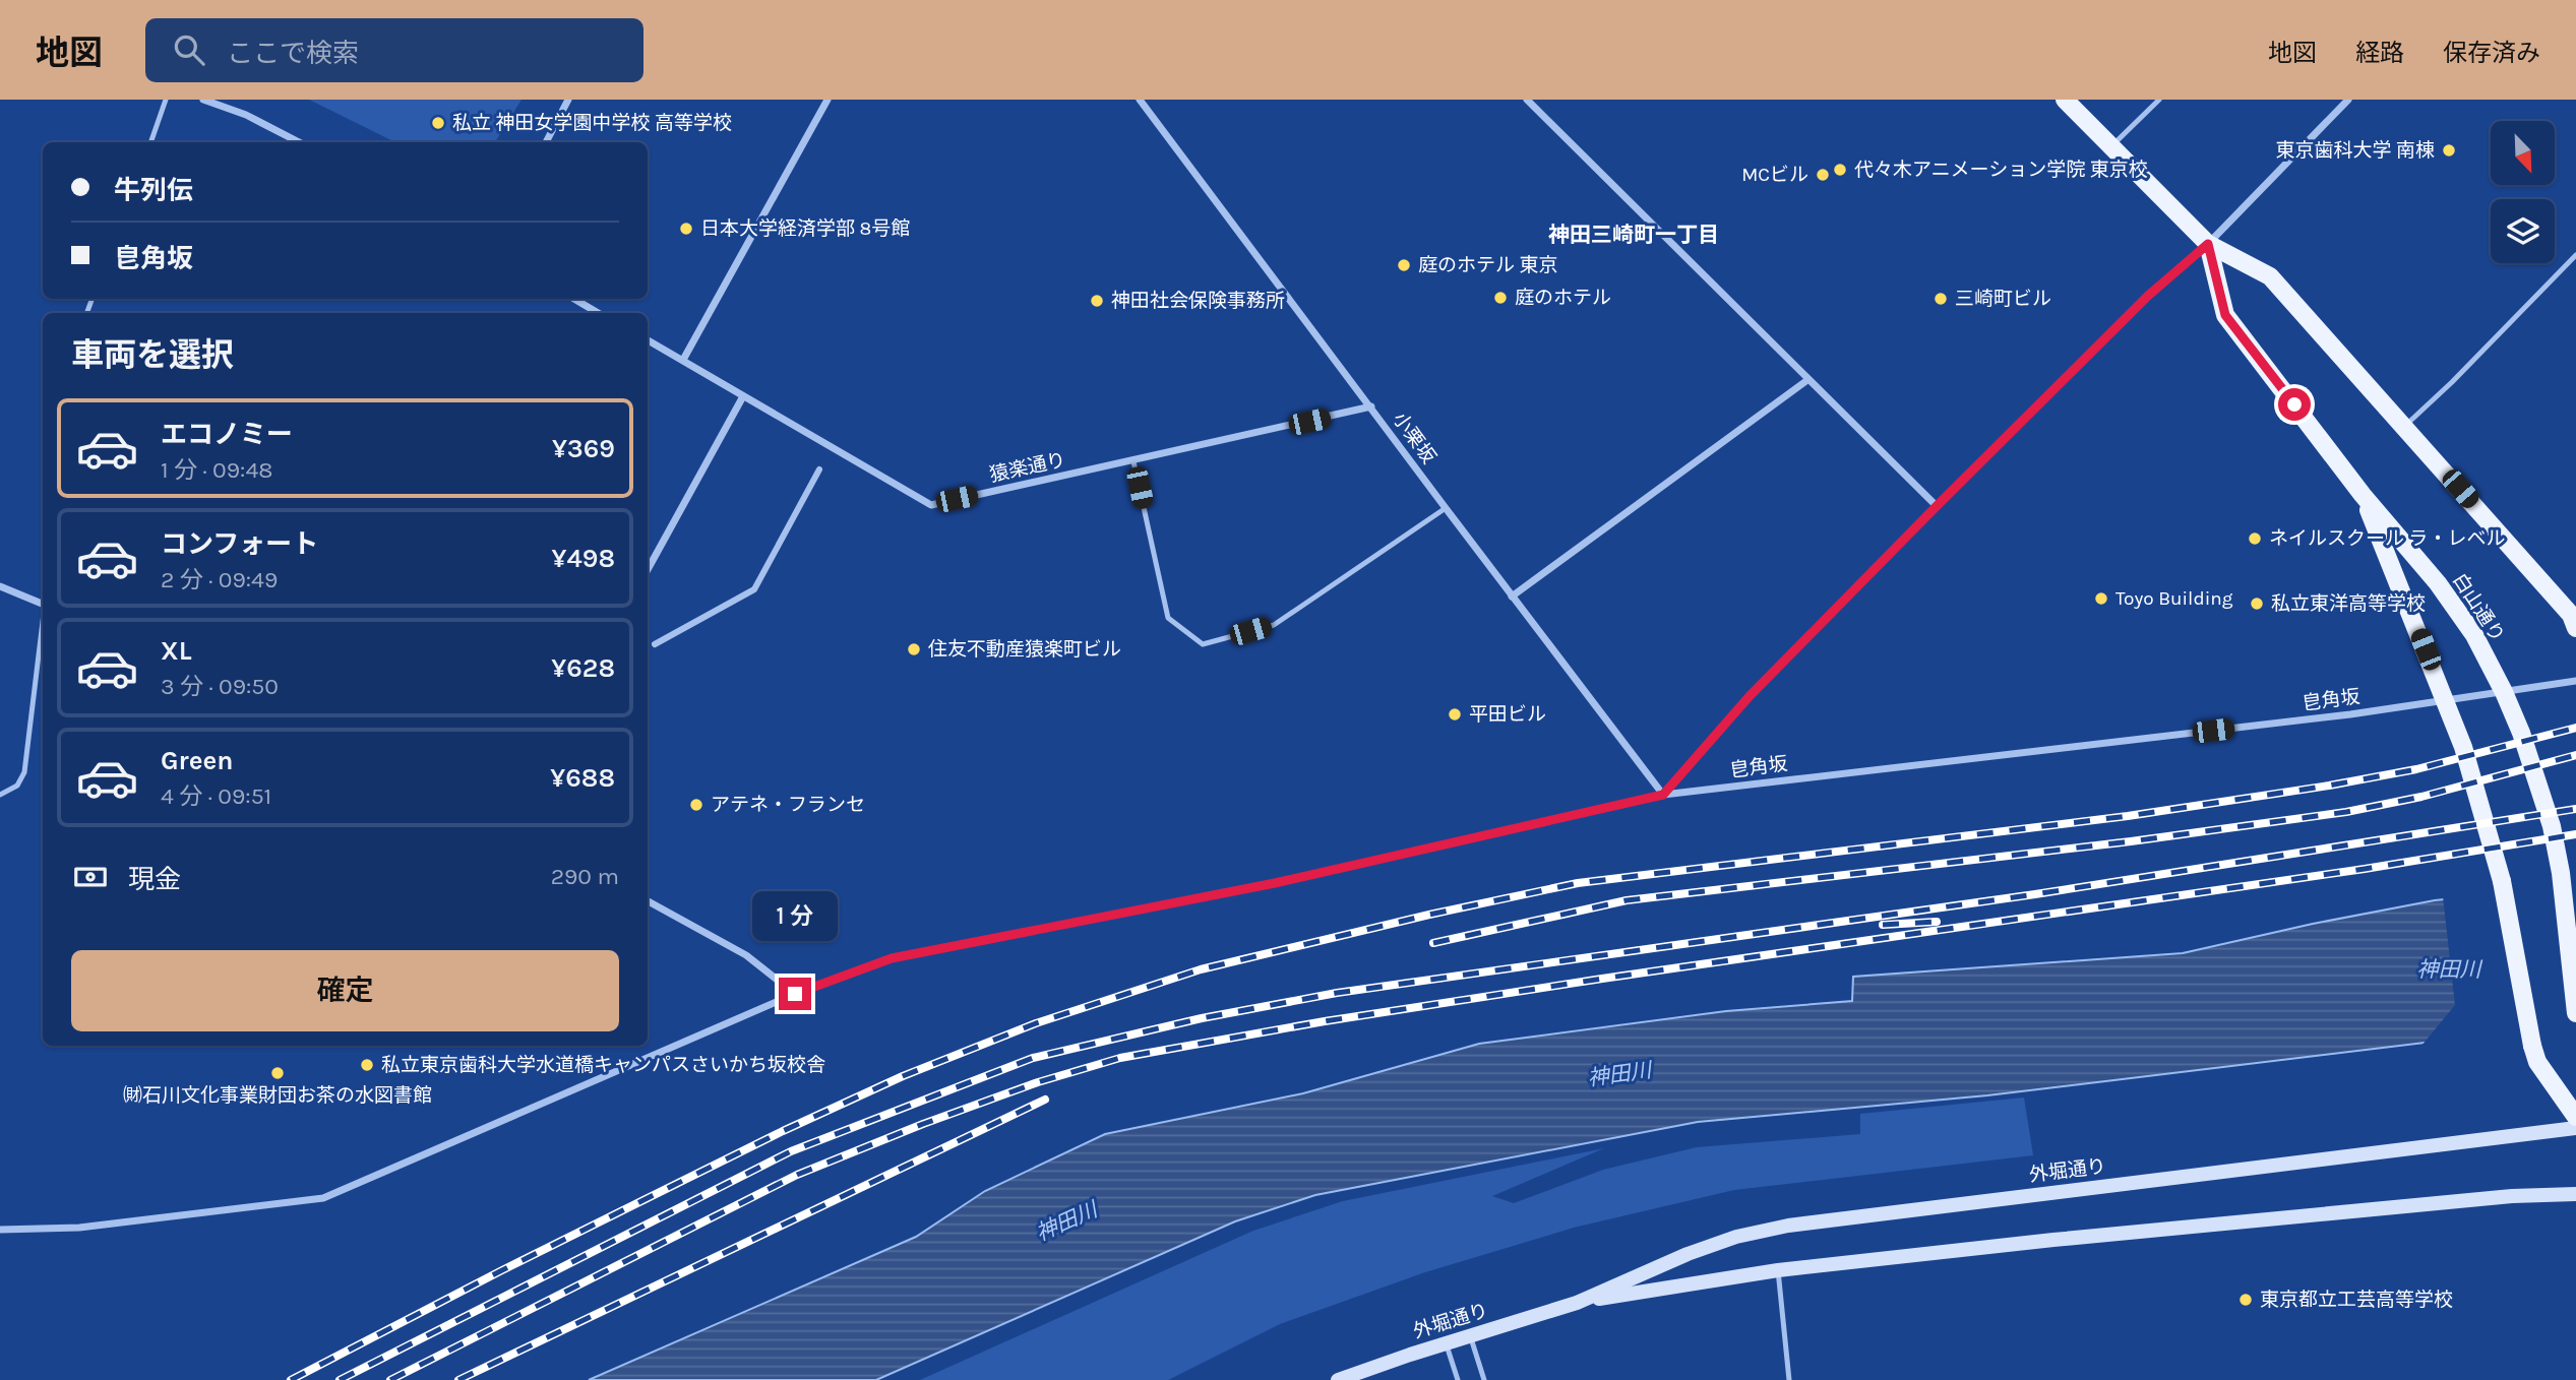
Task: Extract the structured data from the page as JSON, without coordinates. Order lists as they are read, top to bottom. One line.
{"streets":{"main road":["白山通り","外堀通り"],"street":["小栗坂","猿楽通り","皀角坂"]},"crossings":[["小栗坂","猿楽通り"],["小栗坂","皀角坂"],["白山通り","皀角坂"]],"districts":["神田三崎町一丁目"],"water":["神田川"],"places":["私立 神田女学園中学校 高等学校","東京歯科大学 南棟","代々木アニメーション学院 東京校","MCビル","日本大学経済学部 8号館","庭のホテル 東京","庭のホテル","三崎町ビル","神田社会保険事務所","ネイルスクール ラ・レベル","Toyo Building","私立東洋高等学校","住友不動産猿楽町ビル","平田ビル","アテネ・フランセ","私立東京歯科大学水道橋キャンパスさいかち坂校舎","㈶石川文化事業財団お茶の水図書館","東京都立工芸高等学校"],"north":"bottom right","page":{"header":"地図","search":"ここで検索","nav":["地図","経路","保存済み"],"banner":["牛列伝","皀角坂"],"heading":"車両を選択","list":[{"name":"エコノミー","note":"1 分 · 09:48","value":"¥369"},{"name":"コンフォート","note":"2 分 · 09:49","value":"¥498"},{"name":"XL","note":"3 分 · 09:50","value":"¥628"},{"name":"Green","note":"4 分 · 09:51","value":"¥688"}],"pay":["現金","290 m"],"bubble":"1 分","buttons":"確定"}}
